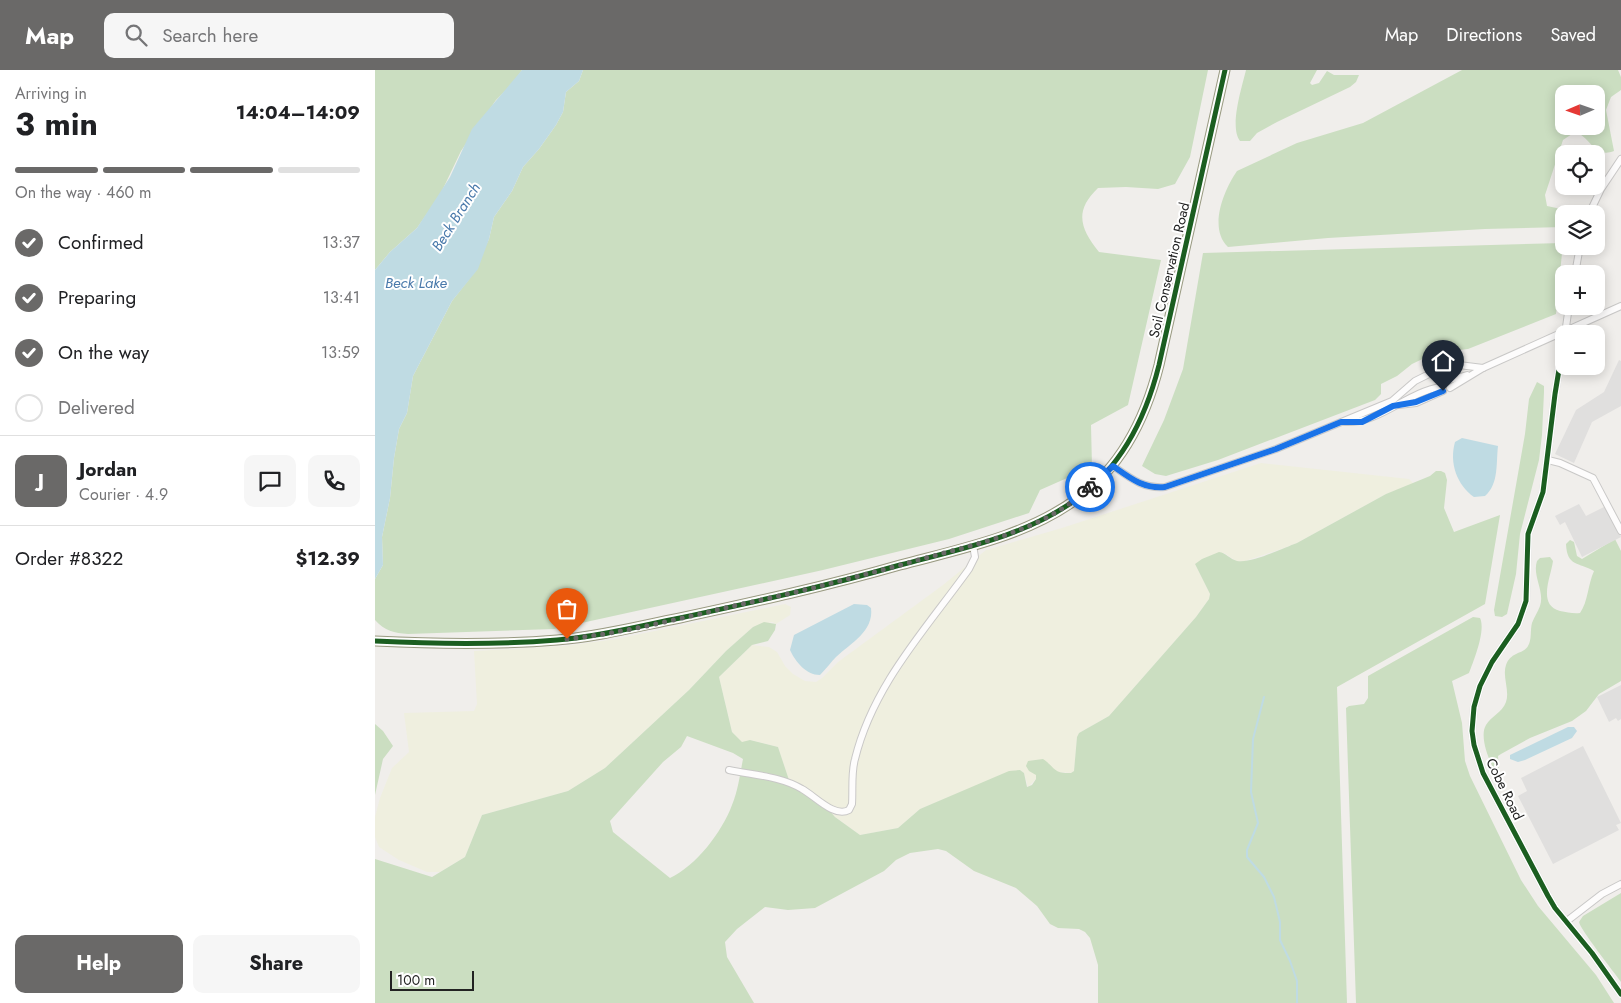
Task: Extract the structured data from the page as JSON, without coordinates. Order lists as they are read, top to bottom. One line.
{"streets":{"main road":["Soil Conservation Road"],"street":["Cobe Road"]},"water":["Beck Branch","Beck Lake"],"scale_bar":"100 m","north":"left","page":{"header":"Map","search":"Search here","nav":["Map","Directions","Saved"],"heading":["3 min","Arriving in","14:04–14:09"],"panel":["Jordan","Courier · 4.9","Order #8322","$12.39"],"map_buttons":["+","−"],"bar":"On the way · 460 m","list":[["Confirmed","13:37"],["Preparing","13:41"],["On the way","13:59"],"Delivered"],"round":"J","buttons":["Help","Share"],"scale":"100 m"}}
